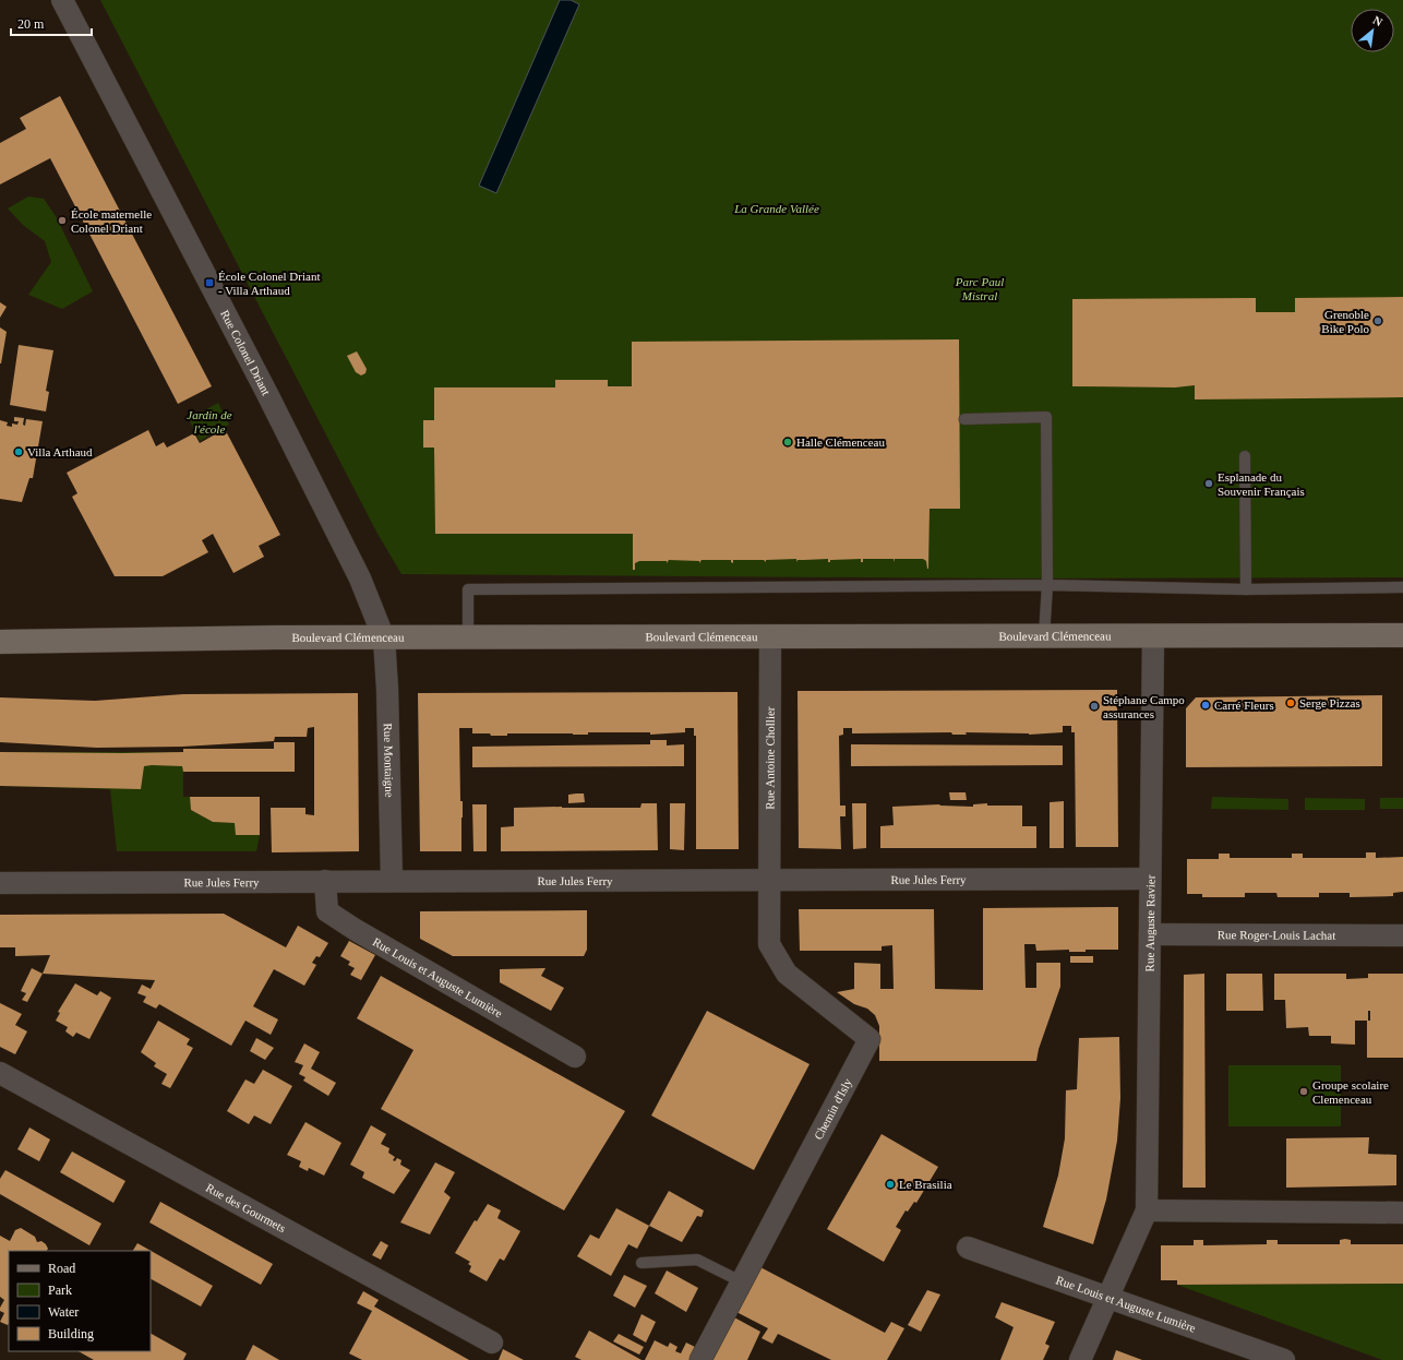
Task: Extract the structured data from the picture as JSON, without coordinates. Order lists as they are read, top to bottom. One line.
{"streets":{"main road":["Boulevard Clémenceau"],"street":["Rue Colonel Driant","Rue Antoine Chollier","Rue Montaigne","Rue Jules Ferry","Rue Auguste Ravier","Rue Roger-Louis Lachat","Rue Louis et Auguste Lumière","Chemin d'Isly","Rue des Gourmets"]},"crossings":[["Rue Colonel Driant","Boulevard Clémenceau"],["Rue Colonel Driant","Rue Montaigne"],["Boulevard Clémenceau","Rue Antoine Chollier"],["Boulevard Clémenceau","Rue Montaigne"],["Boulevard Clémenceau","Rue Auguste Ravier"],["Rue Antoine Chollier","Rue Jules Ferry"],["Rue Antoine Chollier","Chemin d'Isly"],["Rue Montaigne","Rue Jules Ferry"],["Rue Jules Ferry","Rue Auguste Ravier"],["Rue Jules Ferry","Rue Louis et Auguste Lumière"],["Rue Jules Ferry","Chemin d'Isly"],["Rue Auguste Ravier","Rue Roger-Louis Lachat"],["Rue Auguste Ravier","Rue Louis et Auguste Lumière"]],"parks":["La Grande Vallée","Parc Paul Mistral","Jardin de l'école"],"places":{"other":["École maternelle Colonel Driant","Grenoble Bike Polo","Halle Clémenceau","Villa Arthaud","Esplanade du Souvenir Français","Serge Pizzas","Carré Fleurs","Stéphane Campo assurances","Groupe scolaire Clemenceau","Le Brasilia"],"transit":["École Colonel Driant - Villa Arthaud"]},"legend":["Road","Park","Water","Building"],"scale_bar":"20 m","north":"top right"}
